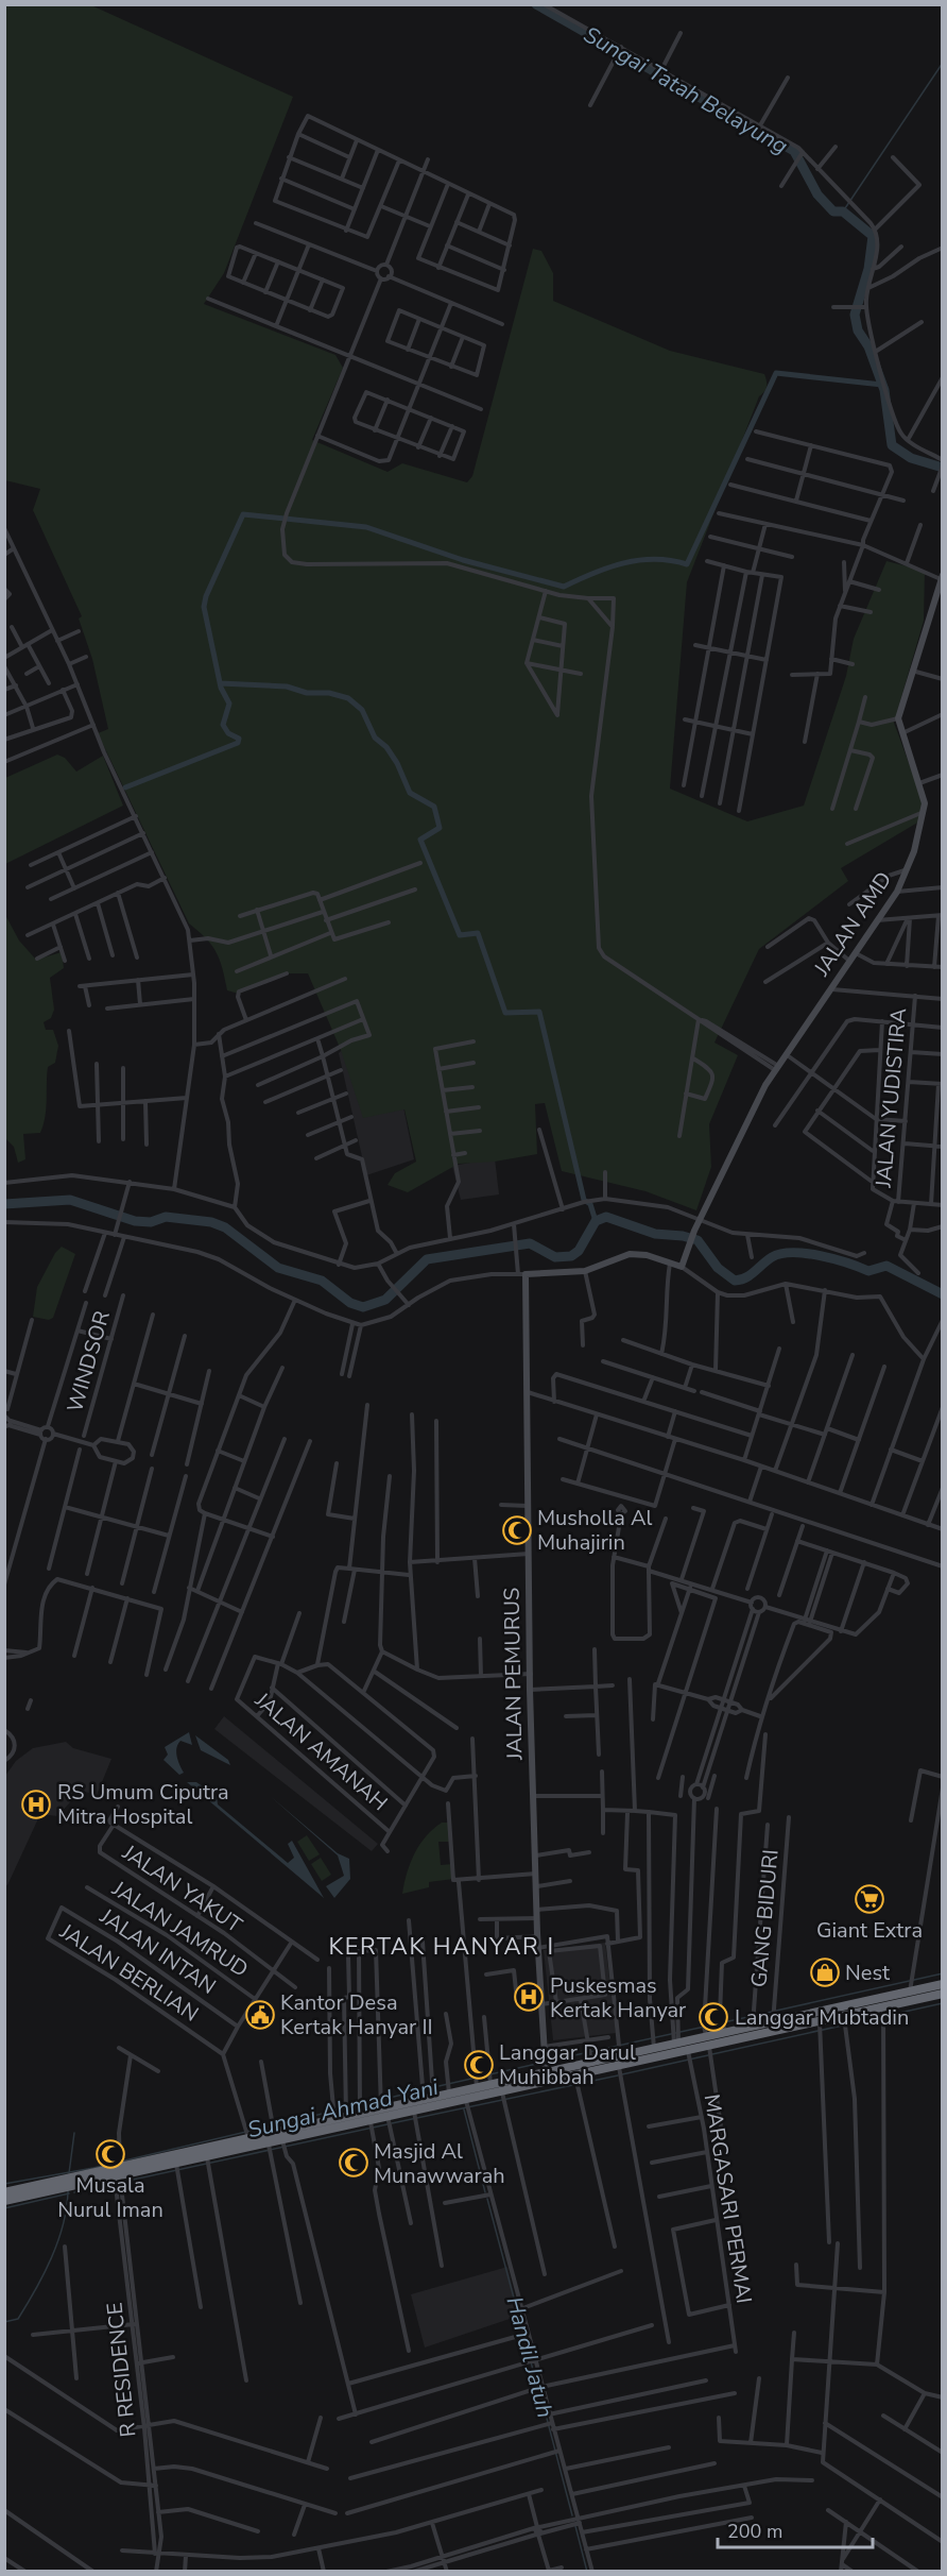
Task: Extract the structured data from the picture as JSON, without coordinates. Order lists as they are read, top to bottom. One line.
{"streets":{"street":["JALAN AMD","JALAN YUDISTIRA","WINDSOR","JALAN PEMURUS","JALAN AMANAH","JALAN YAKUT","GANG BIDURI","JALAN JAMRUD","JALAN INTAN","JALAN BERLIAN","MARGASARI PERMAI","R RESIDENCE"]},"crossings":[["JALAN INTAN","JALAN BERLIAN"]],"districts":["KERTAK HANYAR I"],"water":["Sungai Tatah Belayung","Sungai Ahmad Yani","Handil Jatuh"],"places":{"mosque":["Musholla Al Muhajirin","Langgar Mubtadin","Langgar Darul Muhibbah","Musala Nurul Iman","Masjid Al Munawwarah"],"hospital":["RS Umum Ciputra Mitra Hospital","Puskesmas Kertak Hanyar"],"supermarket":["Giant Extra"],"shop":["Nest"],"public building":["Kantor Desa Kertak Hanyar II"]},"scale_bar":"200 m"}
